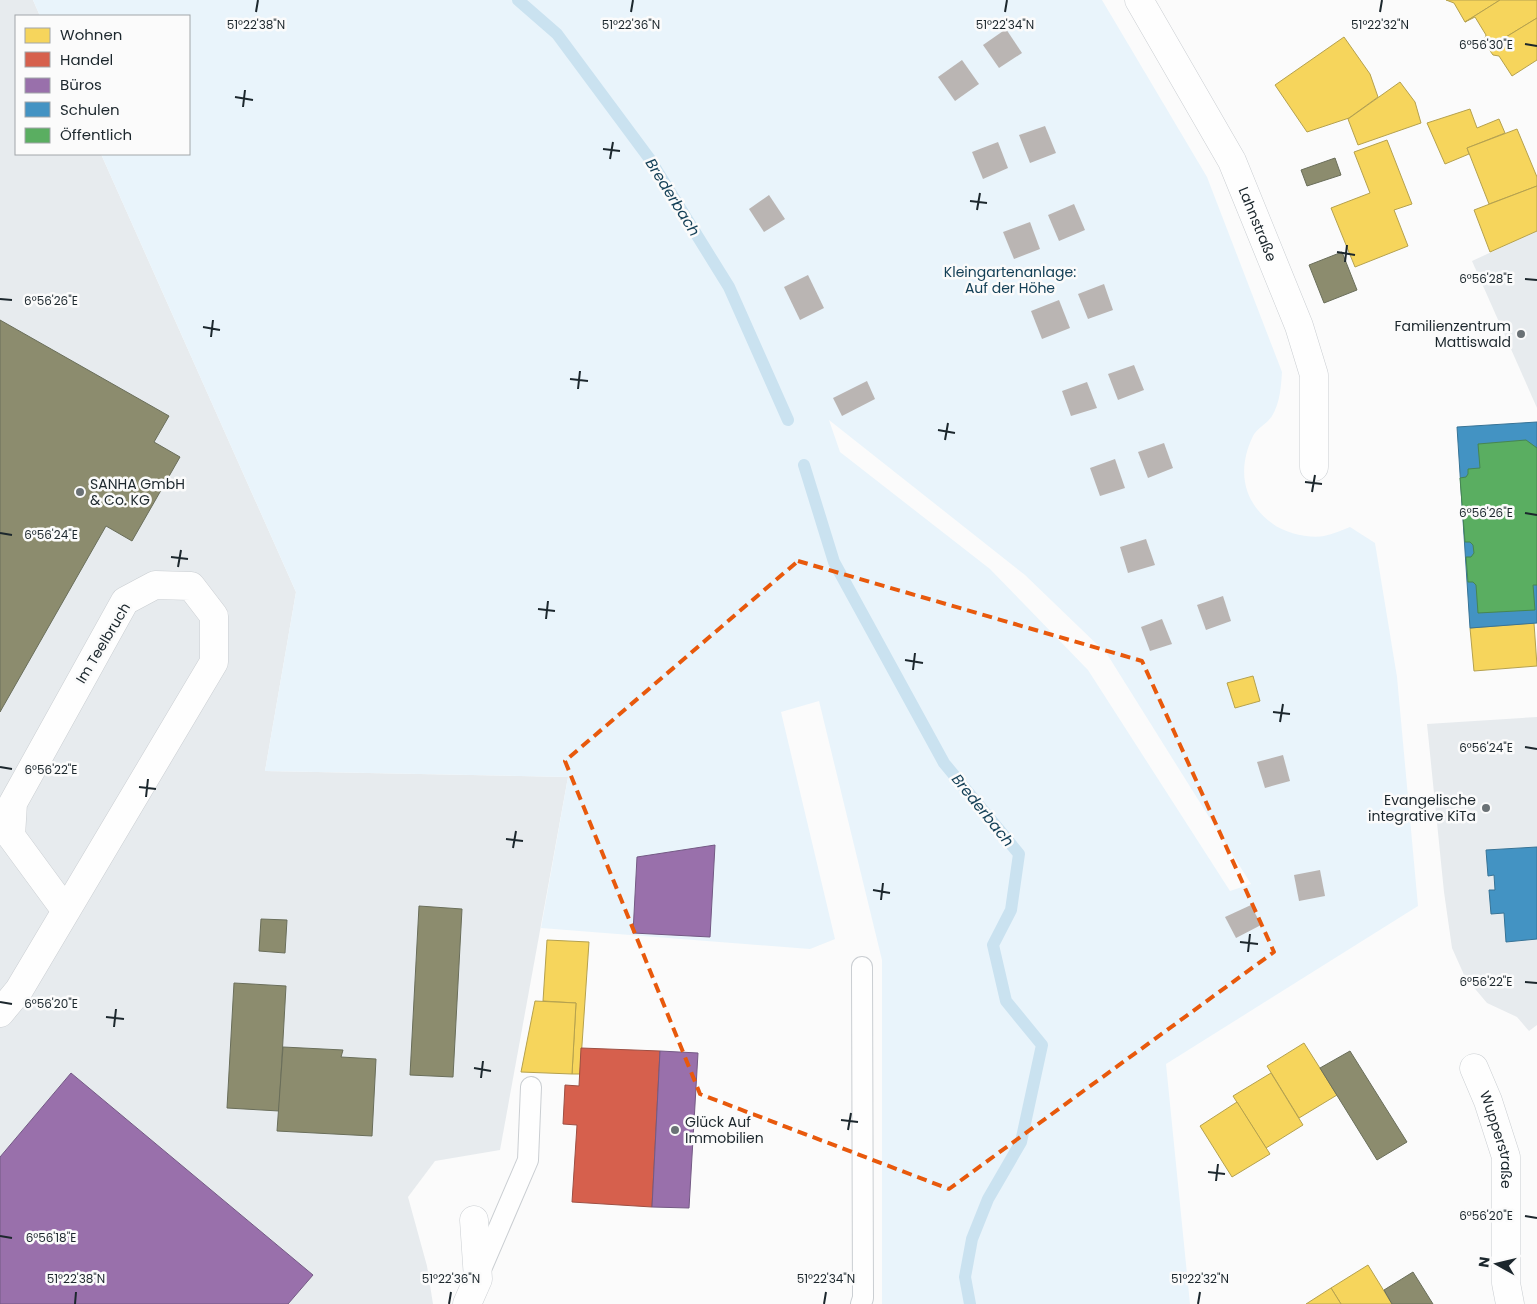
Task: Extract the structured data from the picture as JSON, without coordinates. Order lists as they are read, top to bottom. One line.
{"streets":{"street":["Lahnstraße","Im Teelbruch","Wupperstraße"]},"water":["Brederbach"],"parks":["Kleingartenanlage: Auf der Höhe"],"places":["Familienzentrum Mattiswald","SANHA GmbH & Co. KG","Evangelische integrative KiTa","Glück Auf Immobilien"],"legend":["Wohnen","Handel","Büros","Schulen","Öffentlich"],"north":"left","coordinates":["51°22'38\"N","51°22'36\"N","51°22'34\"N","51°22'32\"N","6°56'30\"E","6°56'28\"E","6°56'26\"E","6°56'24\"E","6°56'22\"E","6°56'20\"E","6°56'18\"E"]}
